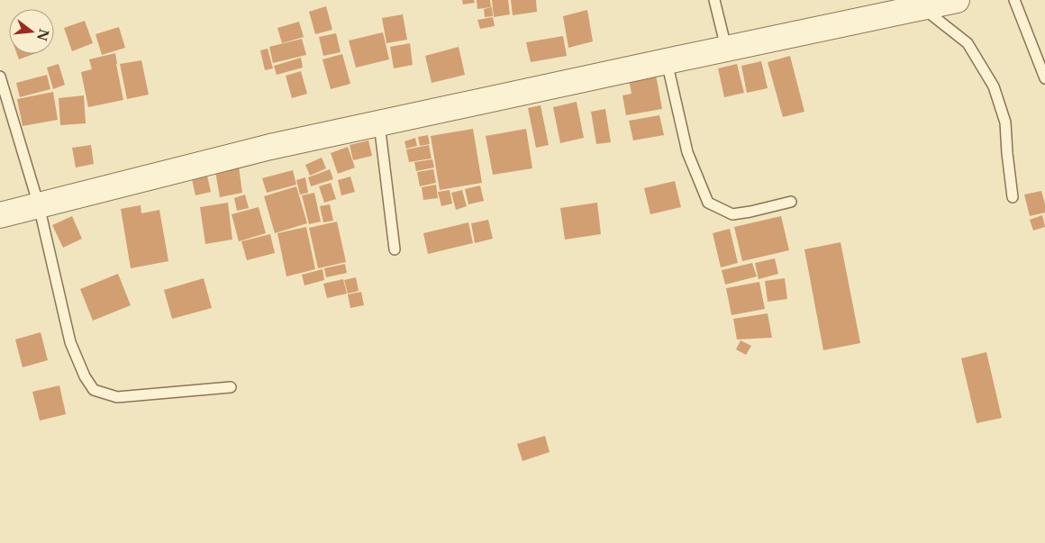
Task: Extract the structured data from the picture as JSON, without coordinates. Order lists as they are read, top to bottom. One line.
{"north":"right"}
